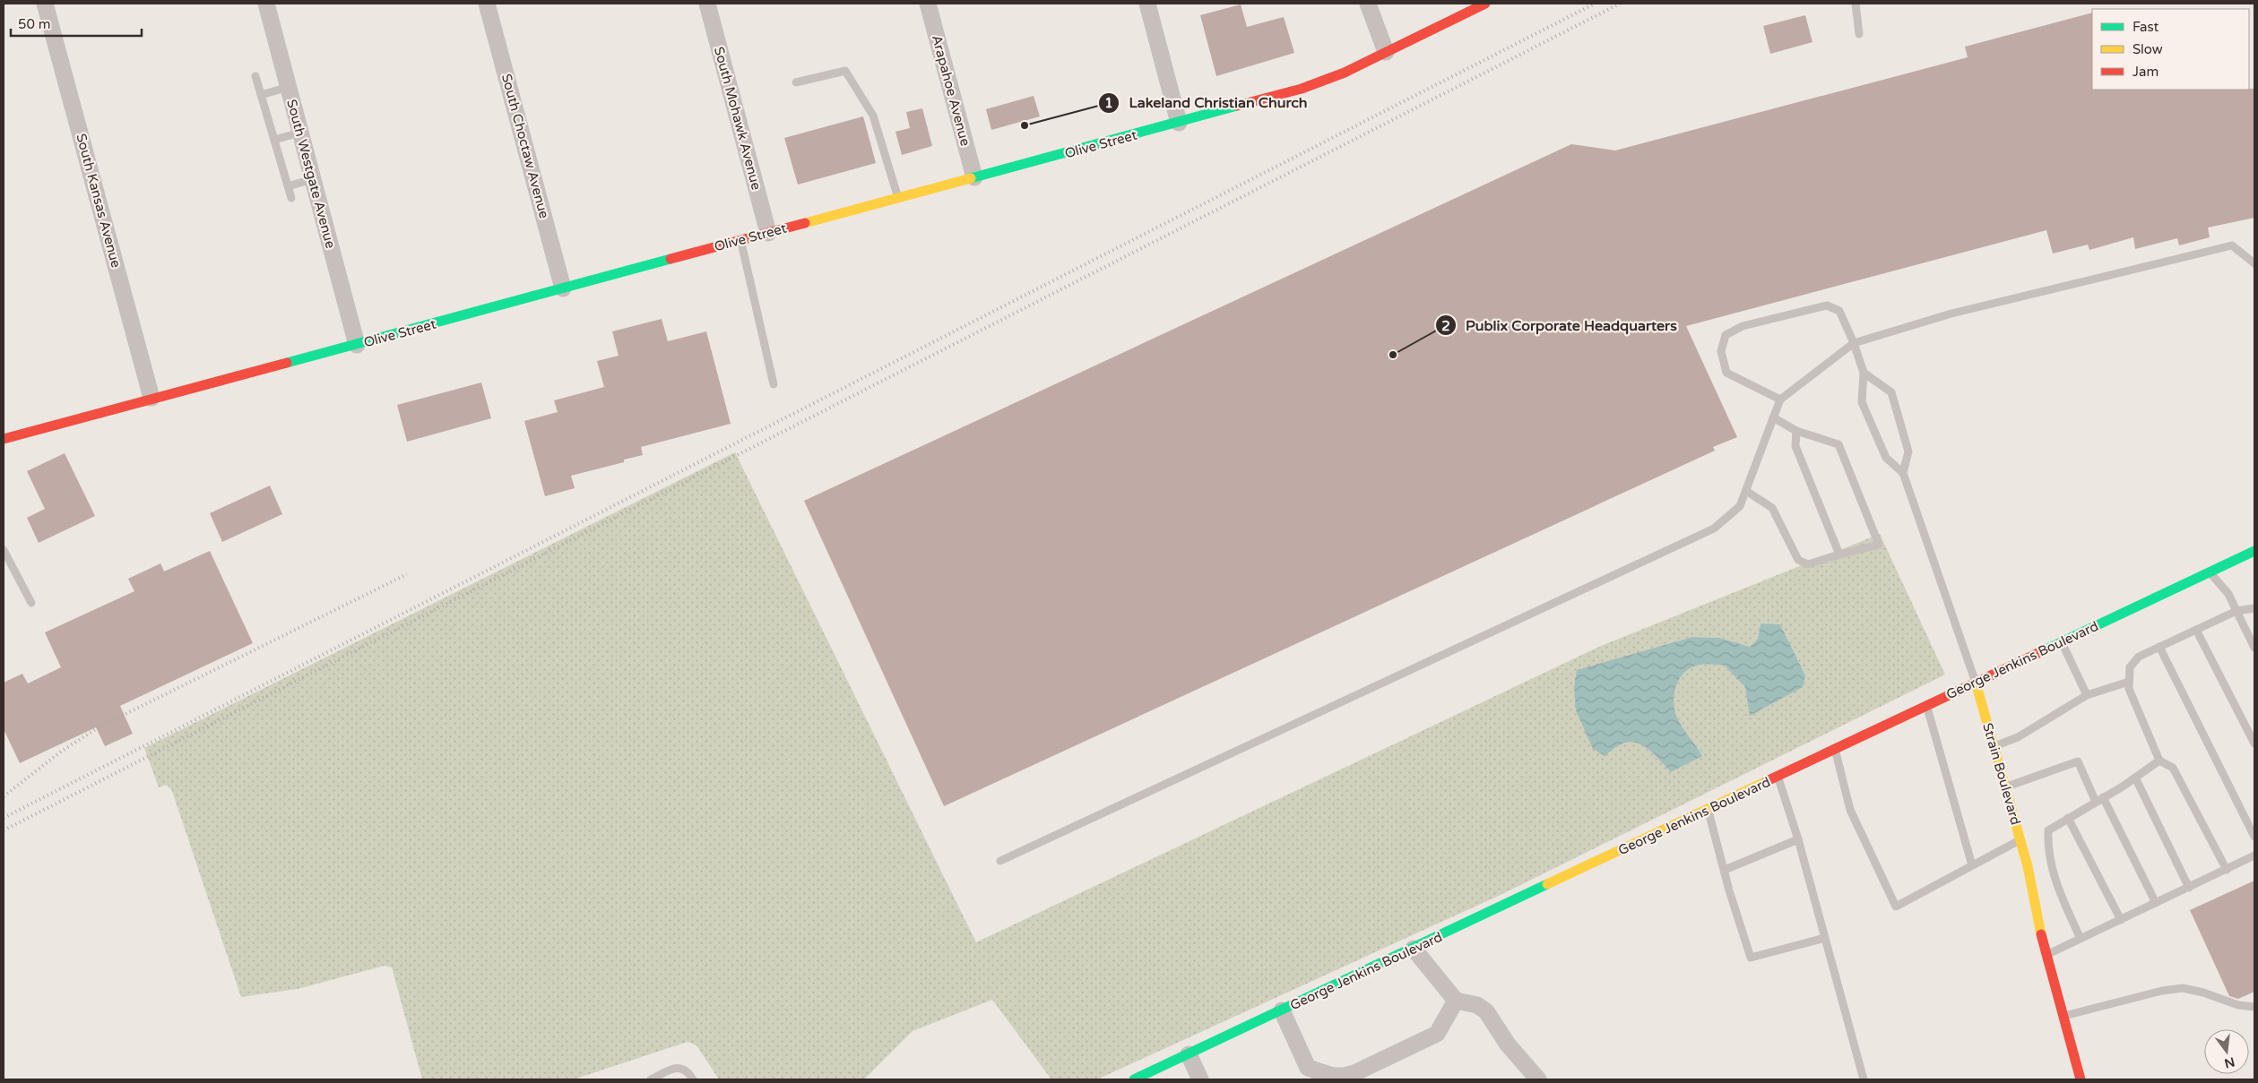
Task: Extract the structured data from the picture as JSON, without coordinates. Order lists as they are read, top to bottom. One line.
{"streets":{"main road":["Olive Street","George Jenkins Boulevard","Strain Boulevard"],"street":["Arapahoe Avenue","South Mohawk Avenue","South Choctaw Avenue","South Westgate Avenue","South Kansas Avenue"]},"crossings":[["Arapahoe Avenue","Olive Street"],["South Mohawk Avenue","Olive Street"],["Olive Street","South Choctaw Avenue"],["Olive Street","South Westgate Avenue"],["Olive Street","South Kansas Avenue"],["George Jenkins Boulevard","Strain Boulevard"]],"places":["Lakeland Christian Church","Publix Corporate Headquarters"],"legend":["Fast","Slow","Jam"],"scale_bar":"50 m","north":"bottom"}
